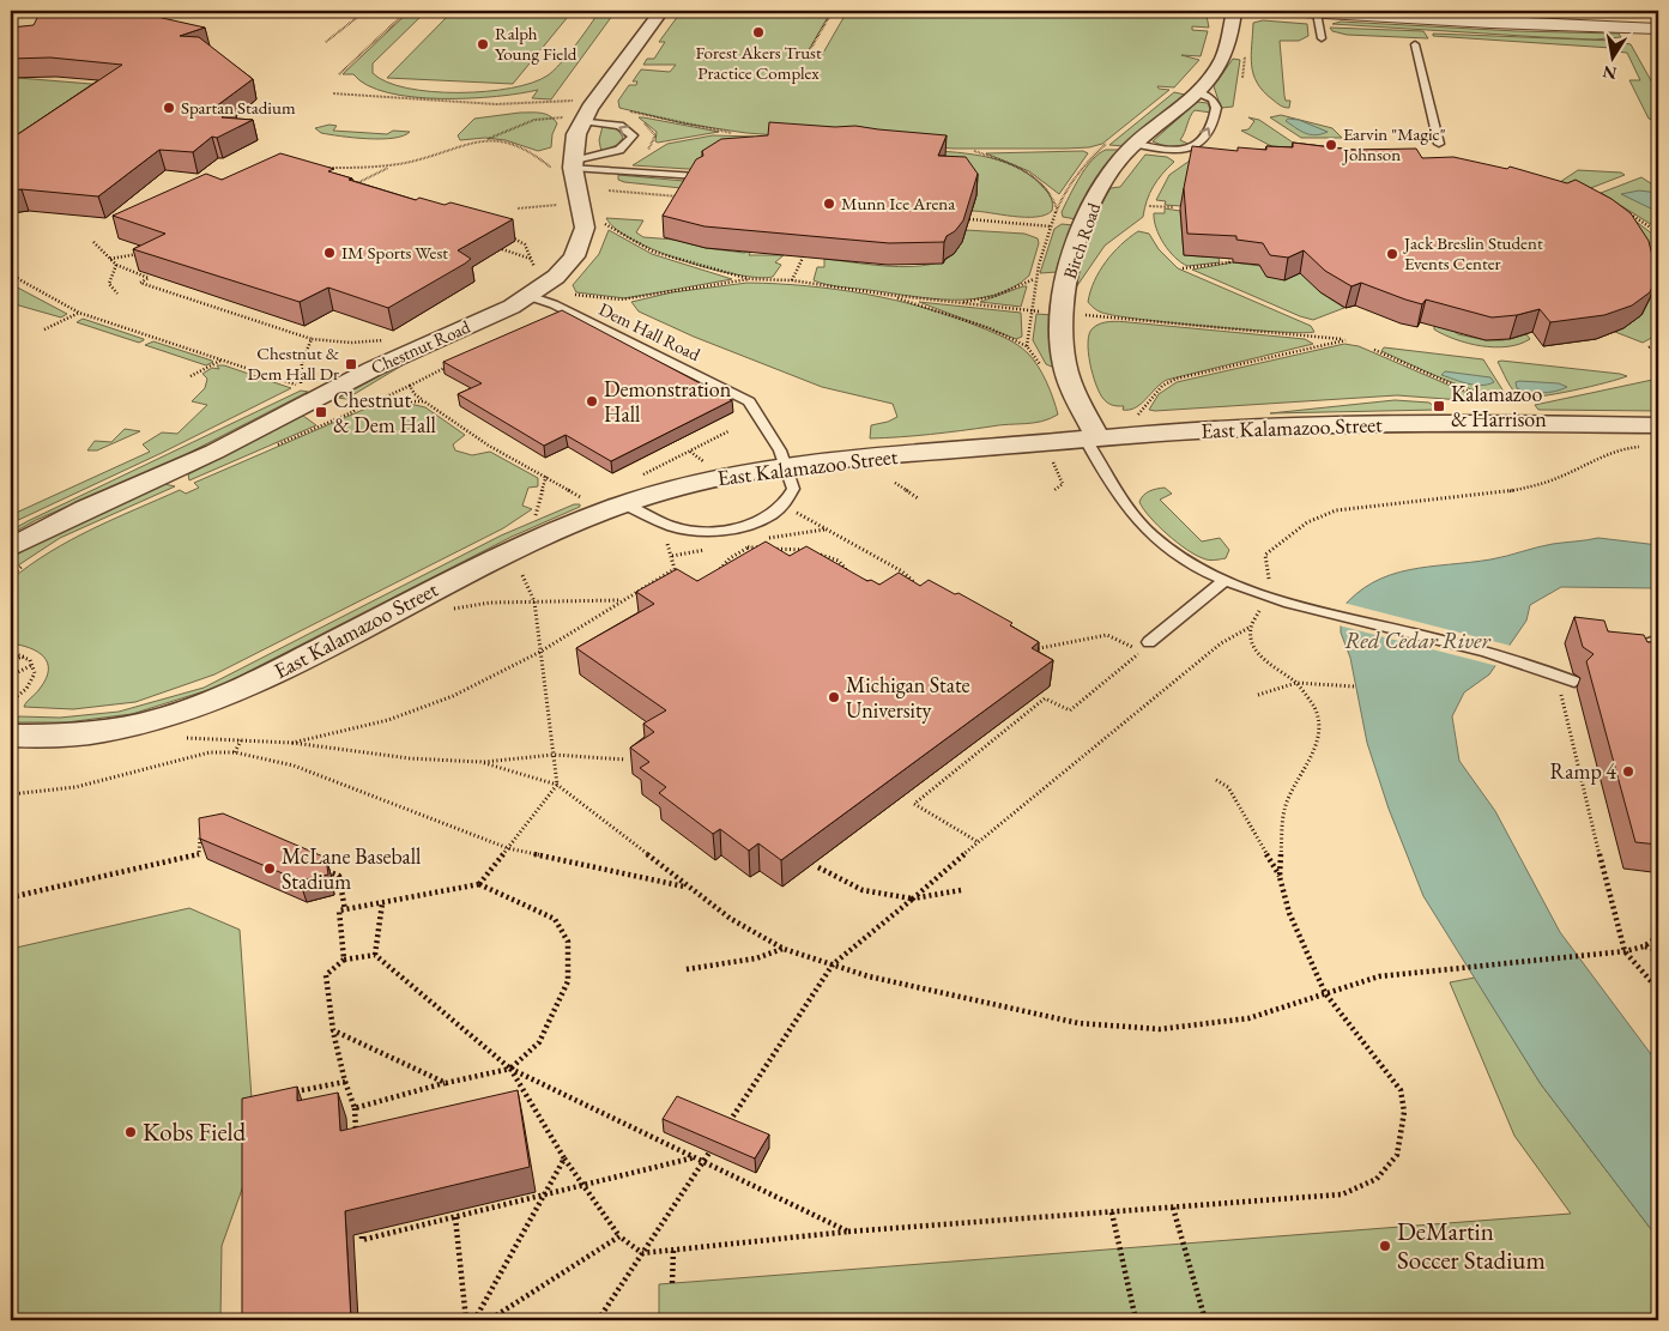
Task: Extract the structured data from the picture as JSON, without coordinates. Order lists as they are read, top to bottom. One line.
{"streets":{"street":["Birch Road","Chestnut Road","East Kalamazoo Street"],"lane":["Dem Hall Road"]},"crossings":[["Birch Road","East Kalamazoo Street"],["Dem Hall Road","Chestnut Road"],["Dem Hall Road","East Kalamazoo Street"]],"water":["Red Cedar River"],"places":{"other":["Forest Akers Trust Practice Complex","Ralph Young Field","Spartan Stadium","Earvin \"Magic\" Johnson","Munn Ice Arena","IM Sports West","Jack Breslin Student Events Center","Demonstration Hall","Michigan State University","Ramp 4","McLane Baseball Stadium","Kobs Field","DeMartin Soccer Stadium"],"transit":["Chestnut & Dem Hall Dr","Kalamazoo & Harrison","Chestnut & Dem Hall"]},"north":"bottom"}
